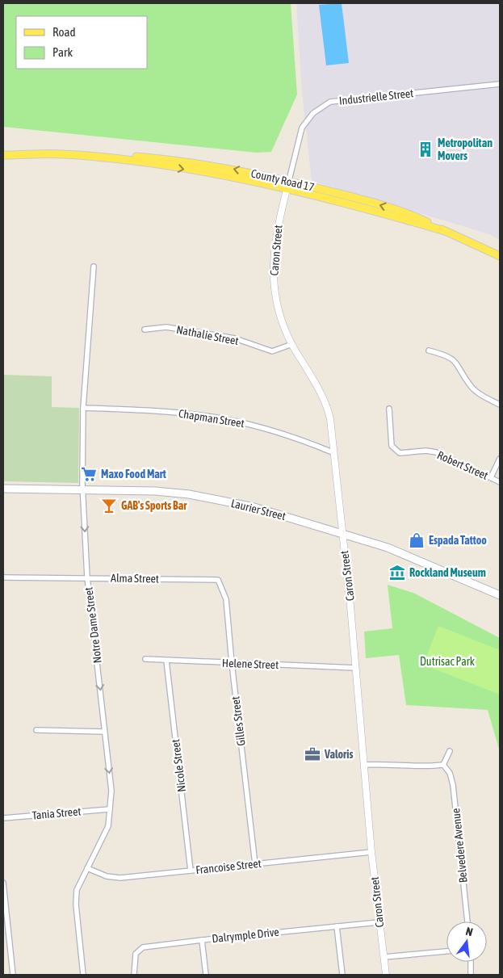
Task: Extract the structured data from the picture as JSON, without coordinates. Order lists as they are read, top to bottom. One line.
{"streets":{"main road":["County Road 17","Laurier Street"],"street":["Industrielle Street","Caron Street","Nathalie Street","Chapman Street","Robert Street","Alma Street","Notre Dame Street","Helene Street","Gilles Street","Nicole Street","Tania Street","Belvedere Avenue","Francoise Street","Dalrymple Drive"]},"crossings":[["Industrielle Street","County Road 17"],["Industrielle Street","Caron Street"],["County Road 17","Caron Street"],["Caron Street","Nathalie Street"],["Caron Street","Chapman Street"],["Caron Street","Laurier Street"],["Caron Street","Helene Street"],["Caron Street","Francoise Street"],["Caron Street","Dalrymple Drive"],["Chapman Street","Notre Dame Street"],["Laurier Street","Notre Dame Street"],["Alma Street","Notre Dame Street"],["Alma Street","Gilles Street"],["Notre Dame Street","Tania Street"],["Notre Dame Street","Francoise Street"],["Helene Street","Gilles Street"],["Helene Street","Nicole Street"],["Gilles Street","Francoise Street"],["Nicole Street","Francoise Street"]],"one_way":["Notre Dame Street"],"parks":["Dutrisac Park"],"places":{"building":["Metropolitan Movers"],"supermarket":["Maxo Food Mart"],"bar":["GAB's Sports Bar"],"shop":["Espada Tattoo"],"museum":["Rockland Museum"],"office":["Valoris"]},"legend":["Road","Park"],"north":"top"}
